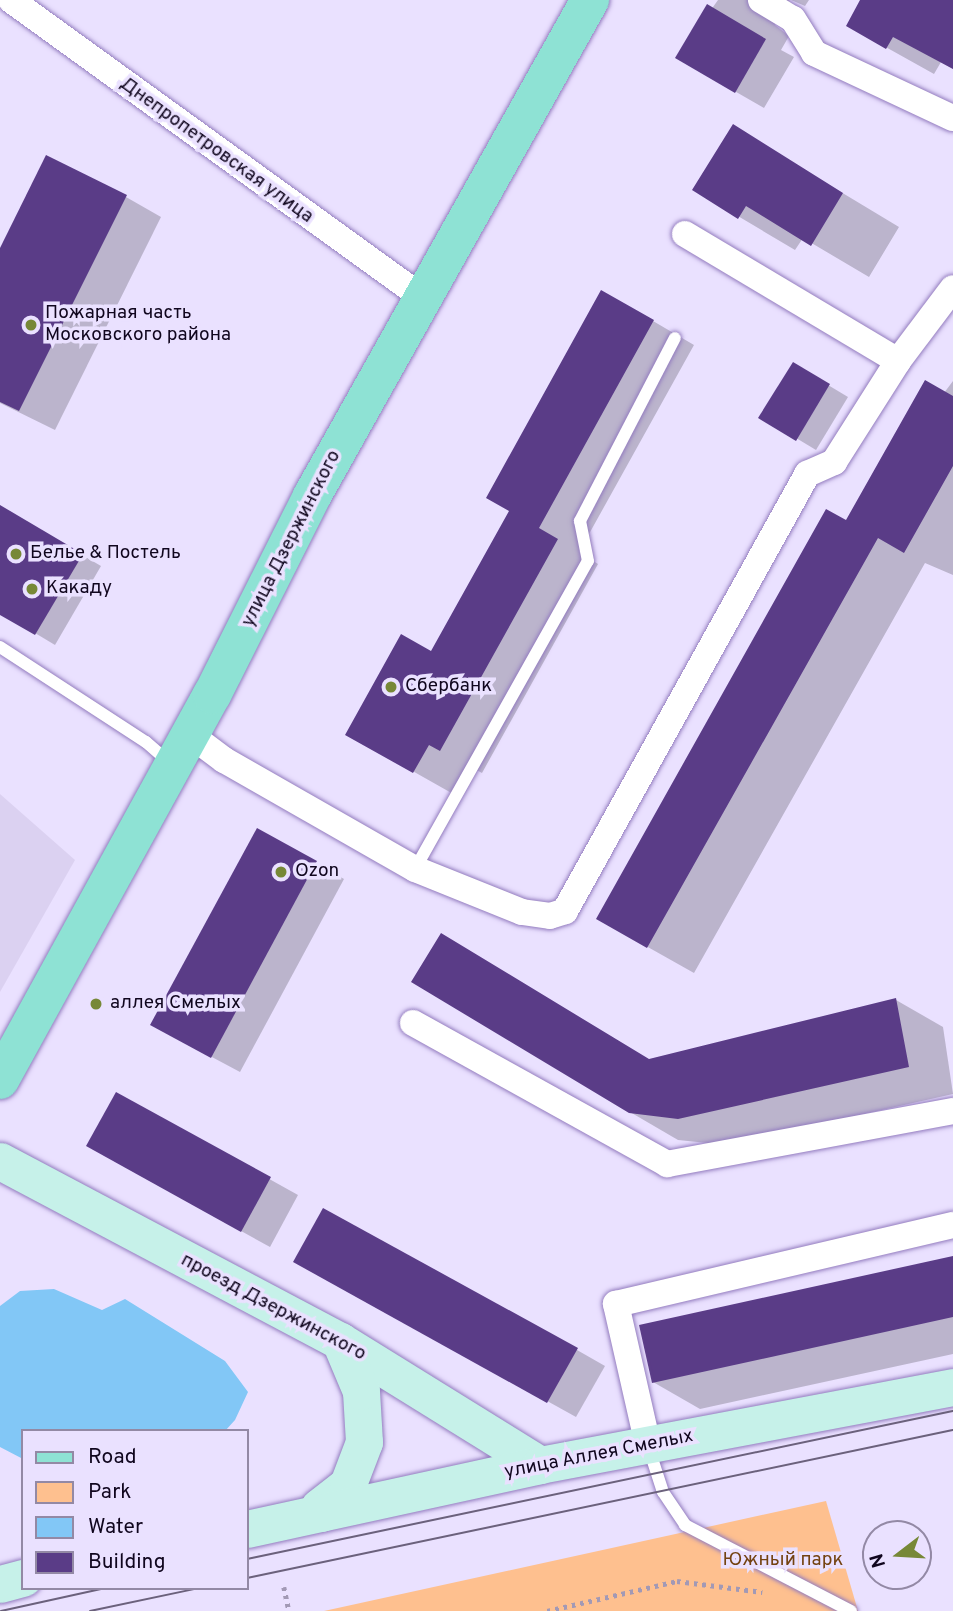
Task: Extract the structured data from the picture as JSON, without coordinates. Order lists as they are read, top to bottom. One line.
{"streets":{"main road":["улица Дзержинского","проезд Дзержинского","улица Аллея Смелых"],"street":["Днепропетровская улица"]},"crossings":[["Днепропетровская улица","улица Дзержинского"],["проезд Дзержинского","улица Аллея Смелых"]],"parks":["Южный парк"],"places":["Пожарная часть Московского района","Белье & Постель","Какаду","Сбербанк","Ozon","аллея Смелых"],"legend":["Road","Park","Water","Building"],"north":"left"}
